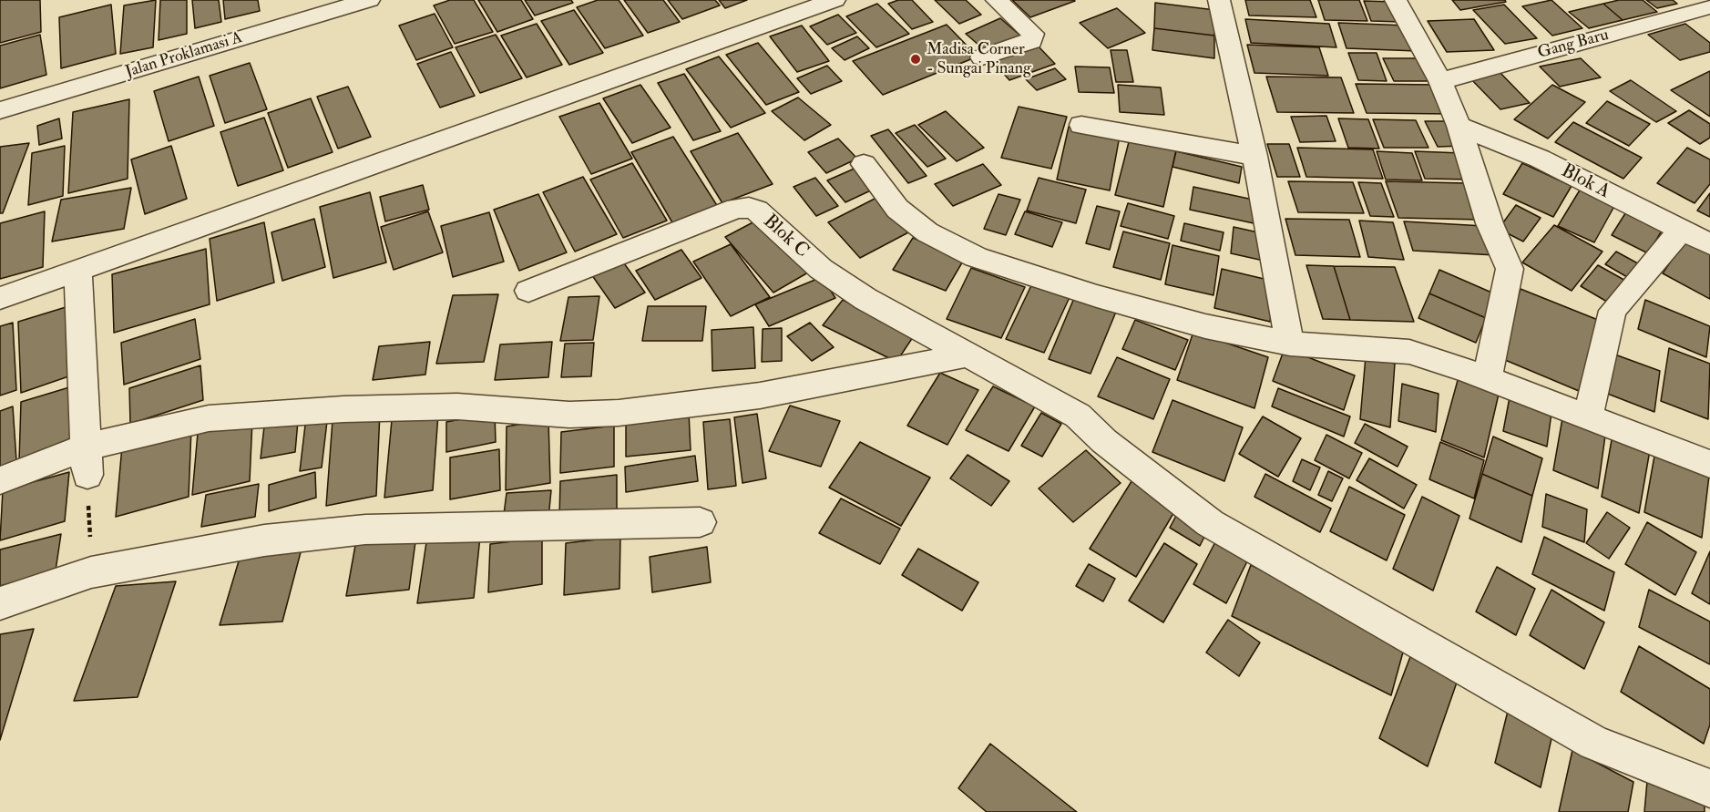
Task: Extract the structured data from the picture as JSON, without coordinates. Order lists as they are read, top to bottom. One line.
{"streets":{"street":["Gang Baru","Jalan Proklamasi A","Blok A","Blok C"]},"places":["Madisa Corner - Sungai Pinang"]}
